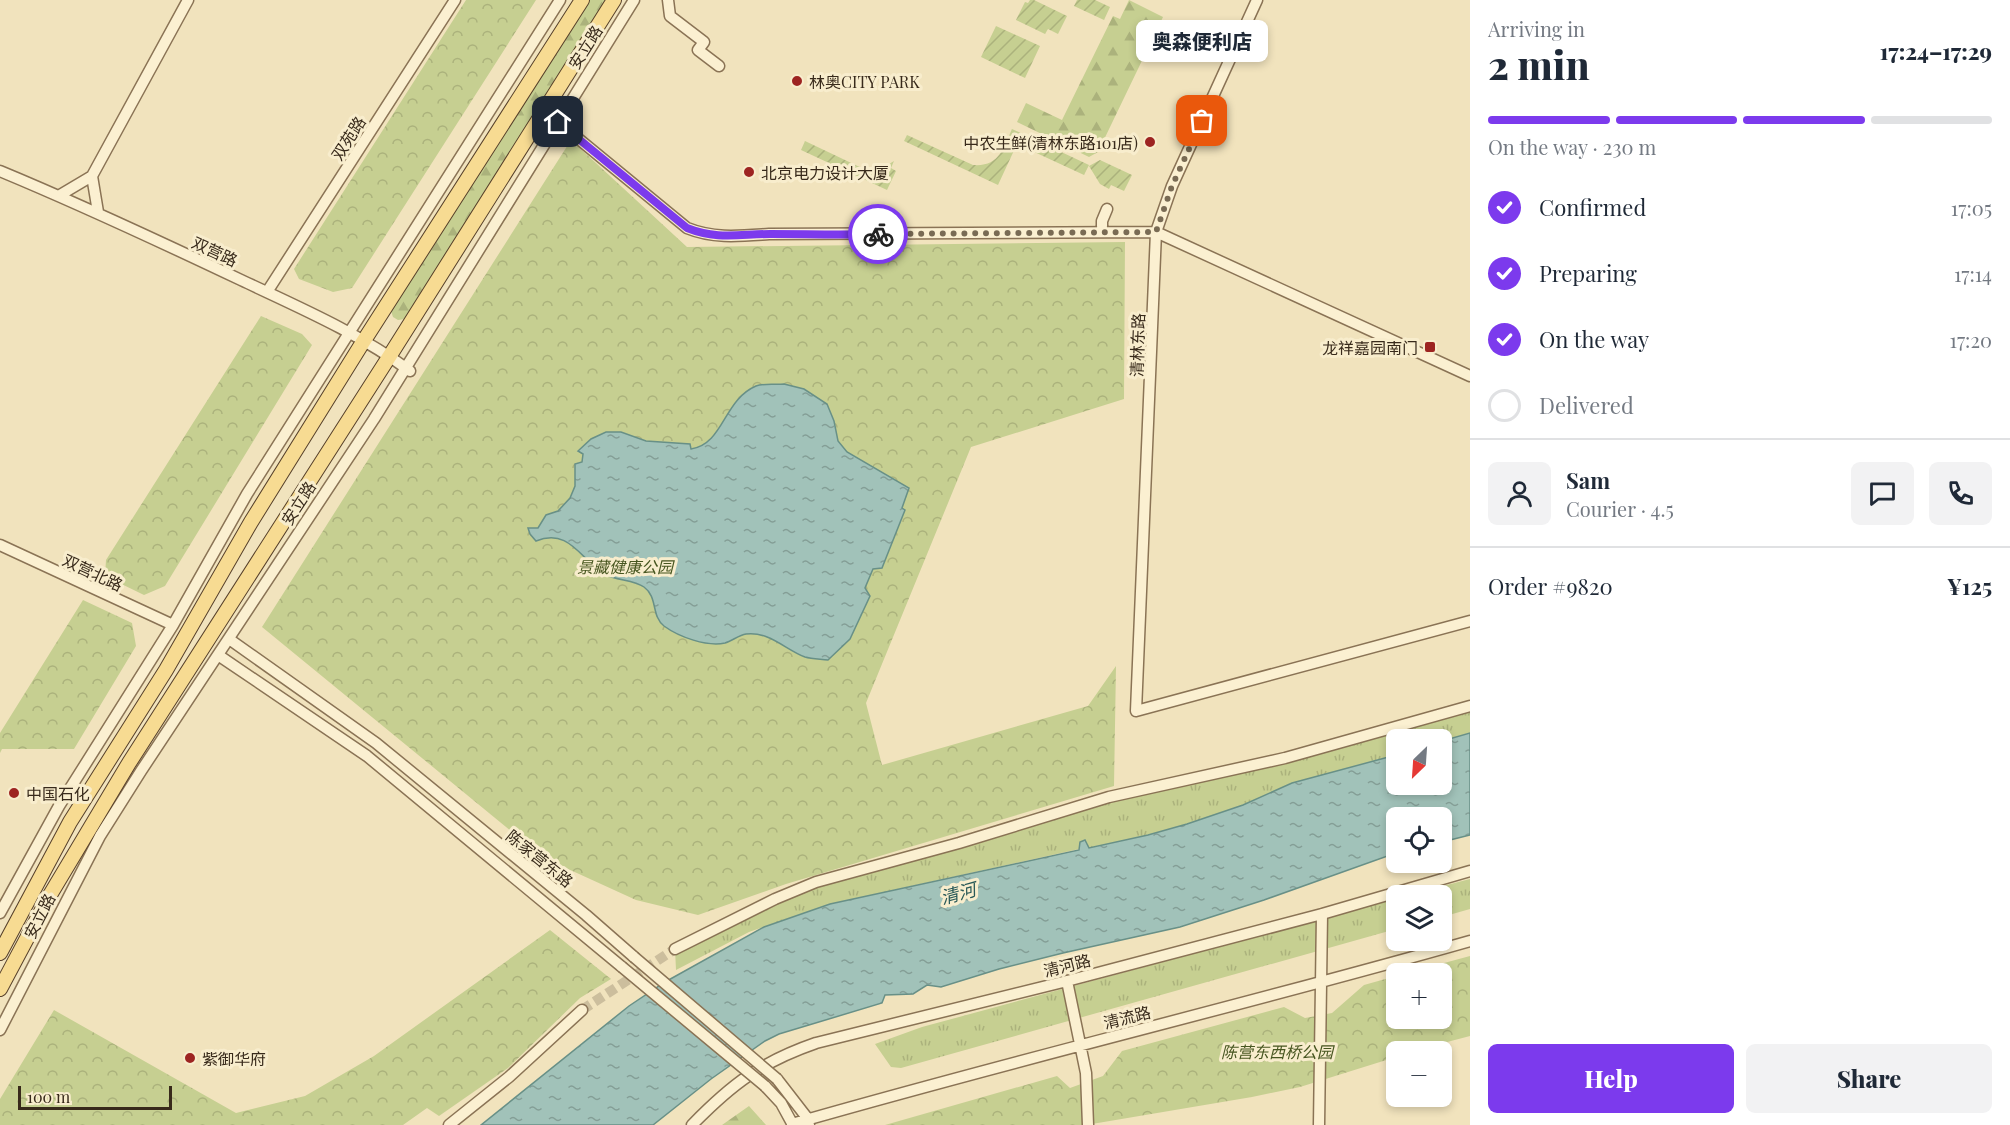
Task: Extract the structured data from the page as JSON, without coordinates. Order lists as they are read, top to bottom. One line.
{"streets":{"main road":["安立路"],"street":["双苑路","双营路","清林东路","双营北路","陈家营东路","清河路","清流路"]},"crossings":[["安立路","双营路"],["安立路","陈家营东路"],["双苑路","双营路"],["陈家营东路","清流路"]],"water":["清河"],"parks":["景藏健康公园","陈营东西桥公园"],"places":{"other":["林奥CITY PARK","奥森便利店","中农生鲜(清林东路101店)","北京电力设计大厦","中国石化","紫御华府"],"transit":["龙祥嘉园南门"]},"scale_bar":"100 m","north":"bottom left","page":{"heading":["2 min","Arriving in","17:24–17:29"],"panel":["Sam","Courier · 4.5","Order #9820","¥125"],"bubble":"奥森便利店","bar":"On the way · 230 m","list":[["Confirmed","17:05"],["Preparing","17:14"],["On the way","17:20"],"Delivered"],"map_buttons":["+","−"],"buttons":["Help","Share"],"scale":"100 m"}}
